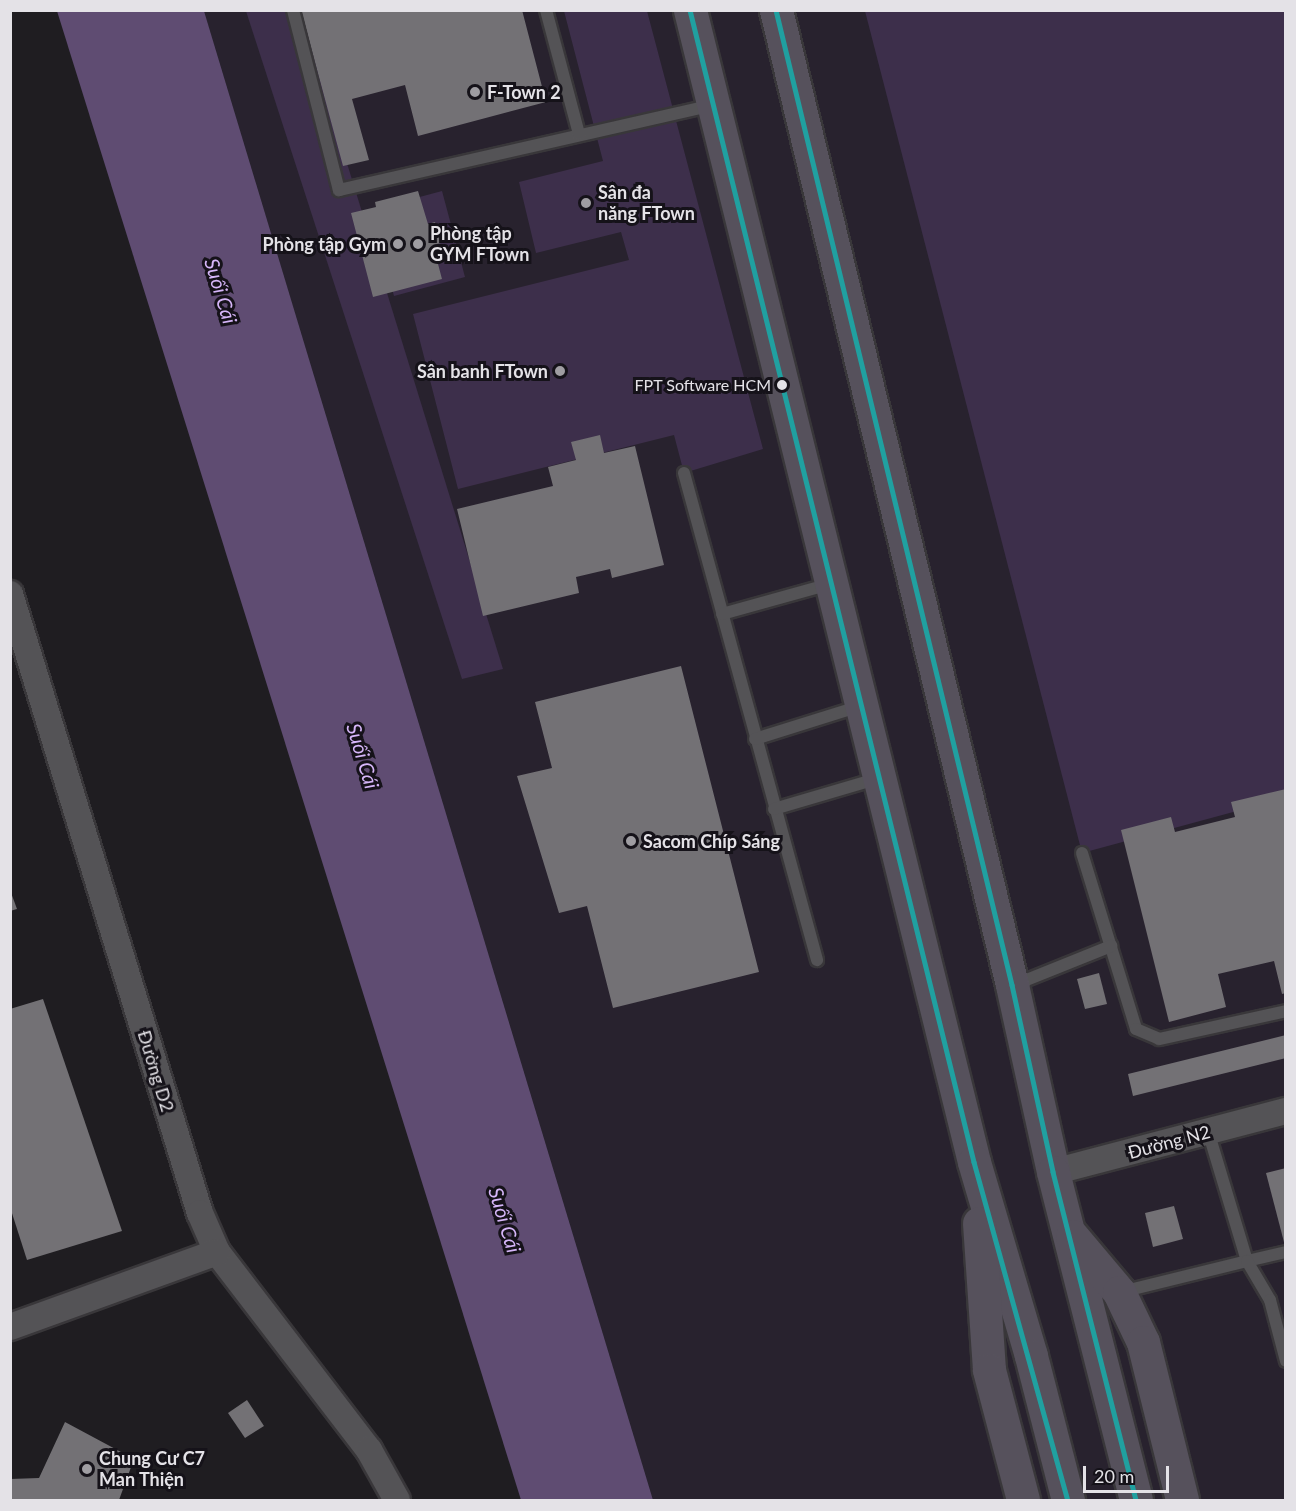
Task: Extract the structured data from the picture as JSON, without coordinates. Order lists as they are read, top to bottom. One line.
{"streets":{"street":["Đường D2","Đường N2"]},"water":["Suối Cái"],"places":["F-Town 2","Sân đa năng FTown","Phòng tập Gym","Phòng tập GYM FTown","Sân banh FTown","FPT Software HCM","Sacom Chíp Sáng","Chung Cư C7 Man Thiện"],"scale_bar":"20 m"}
